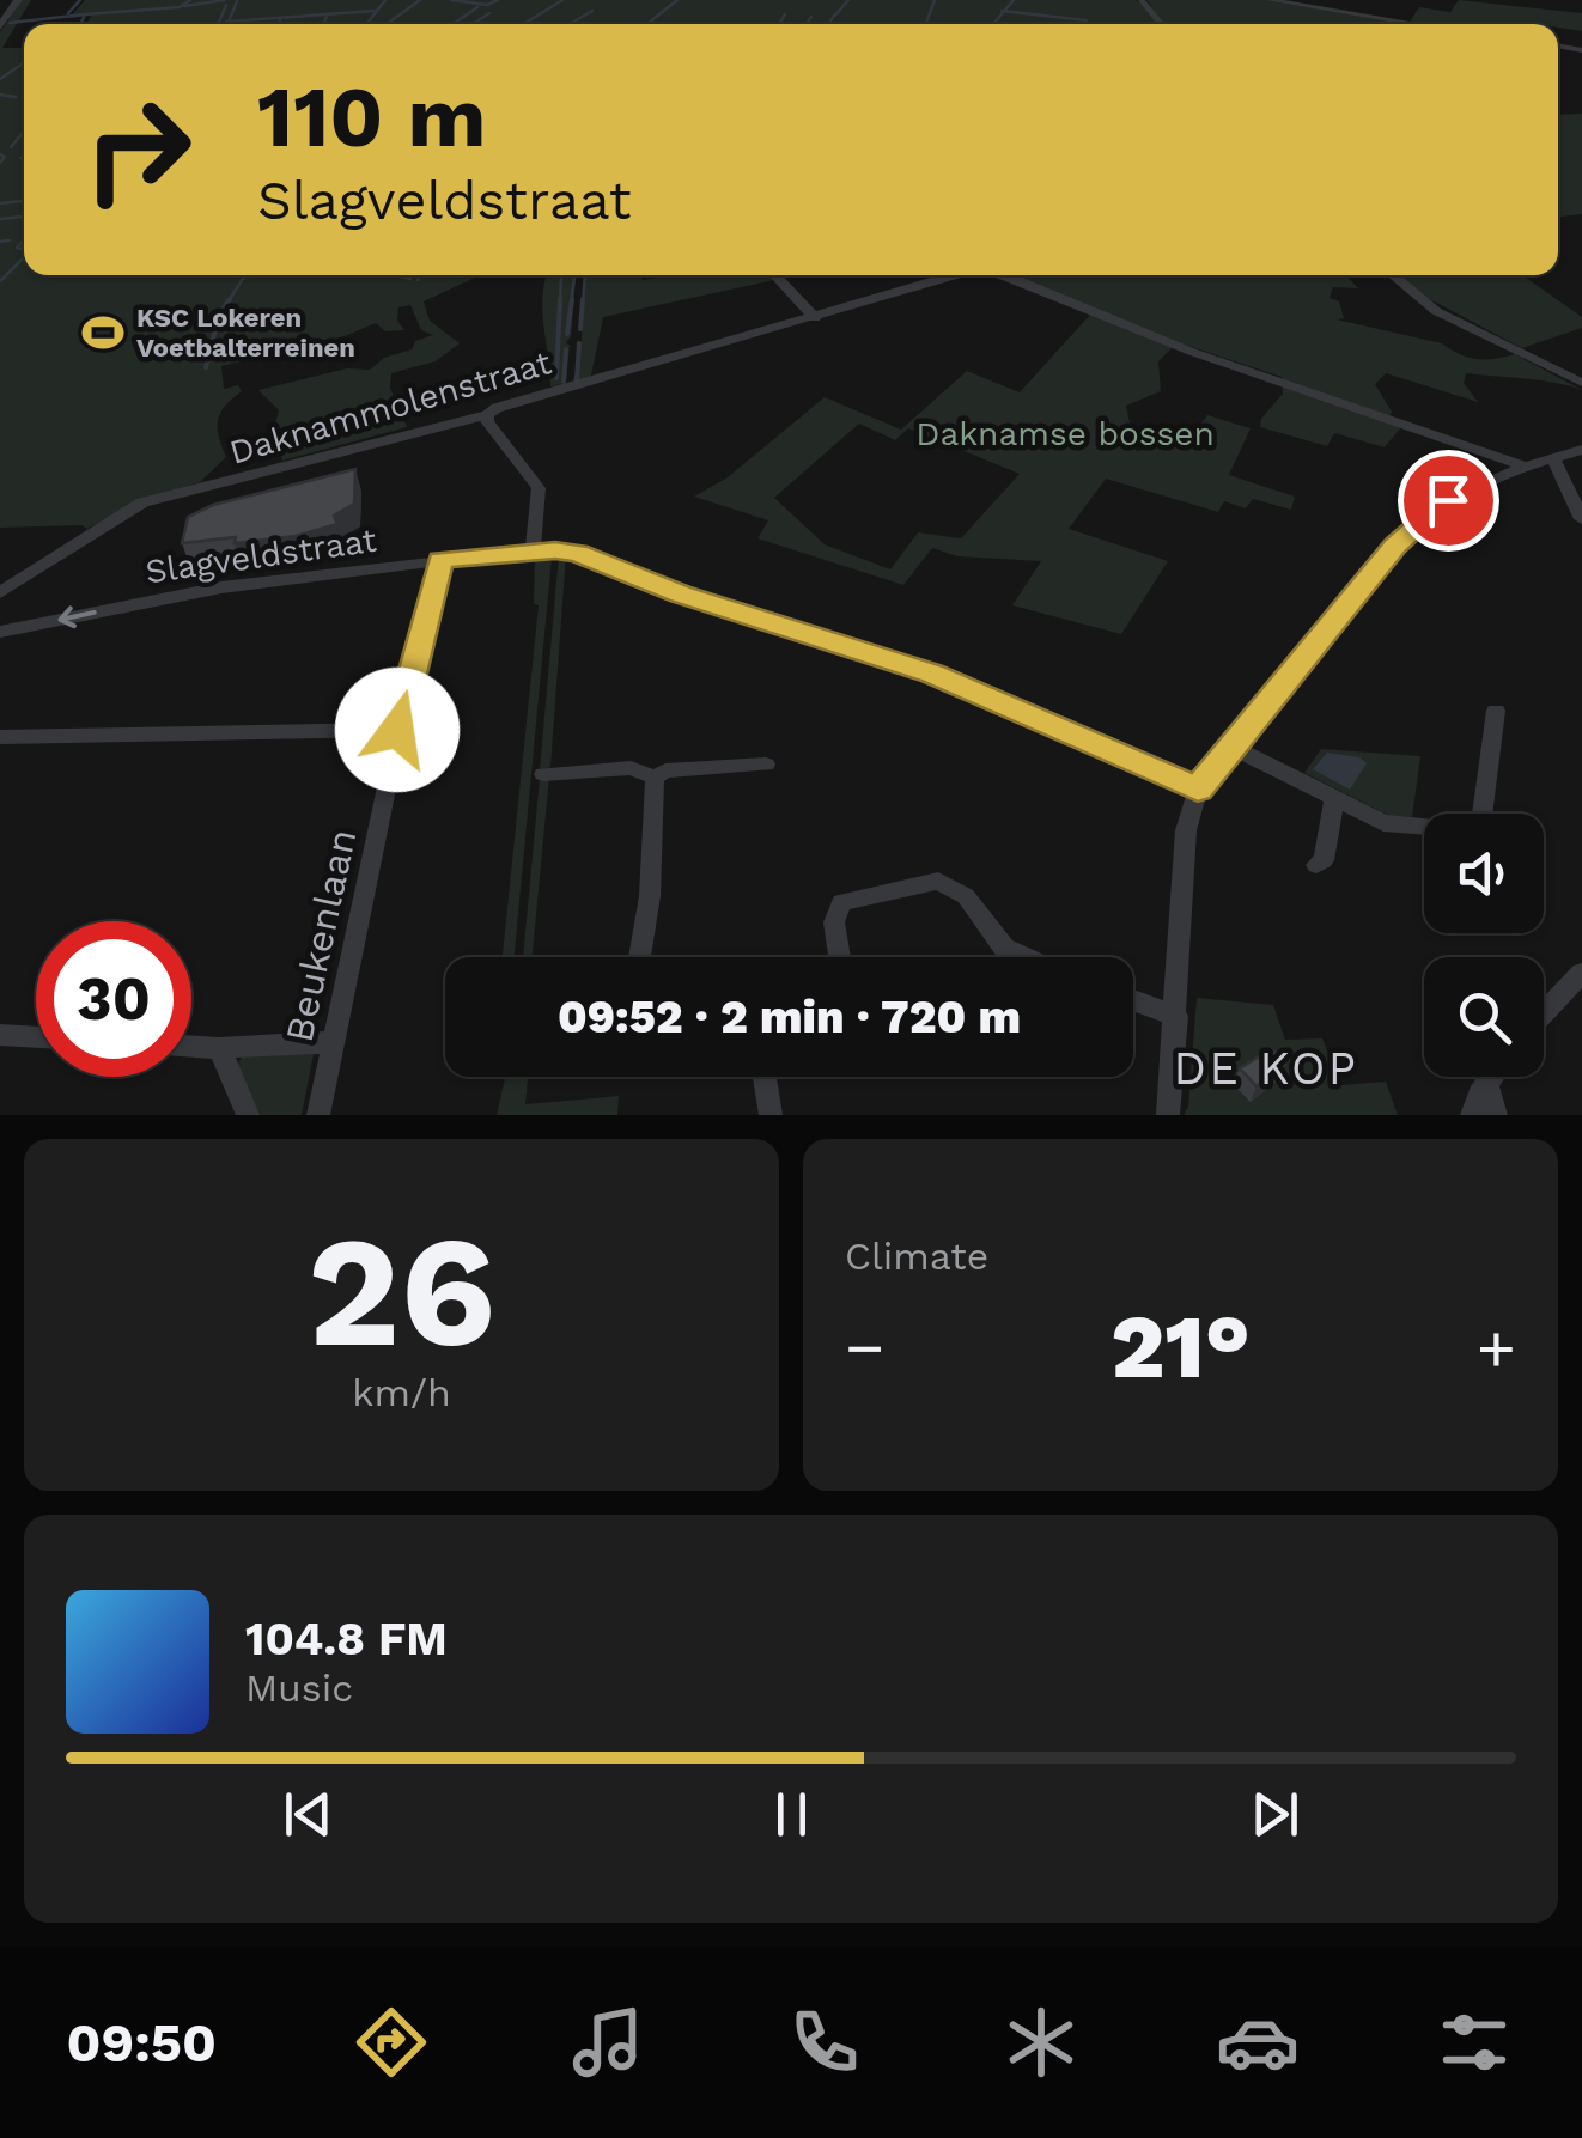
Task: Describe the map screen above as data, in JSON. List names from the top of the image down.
{
  "streets": {
    "street": ["Daknammolenstraat", "Slagveldstraat", "Beukenlaan"]
  },
  "crossings": [
    ["Slagveldstraat", "Beukenlaan"]
  ],
  "districts": ["DE KOP"],
  "parks": ["Daknamse bossen"],
  "places": {
    "sports": ["KSC Lokeren Voetbalterreinen"]
  },
  "page": {
    "turn": ["110 m", "Slagveldstraat"],
    "limit": "30",
    "trip": "09:52 · 2 min · 720 m",
    "tile": [
      ["26", "km/h"],
      "Climate"
    ],
    "heat": ["−", "21°", "+"],
    "song": ["104.8 FM", "Music"],
    "tabs": "09:50"
  }
}
